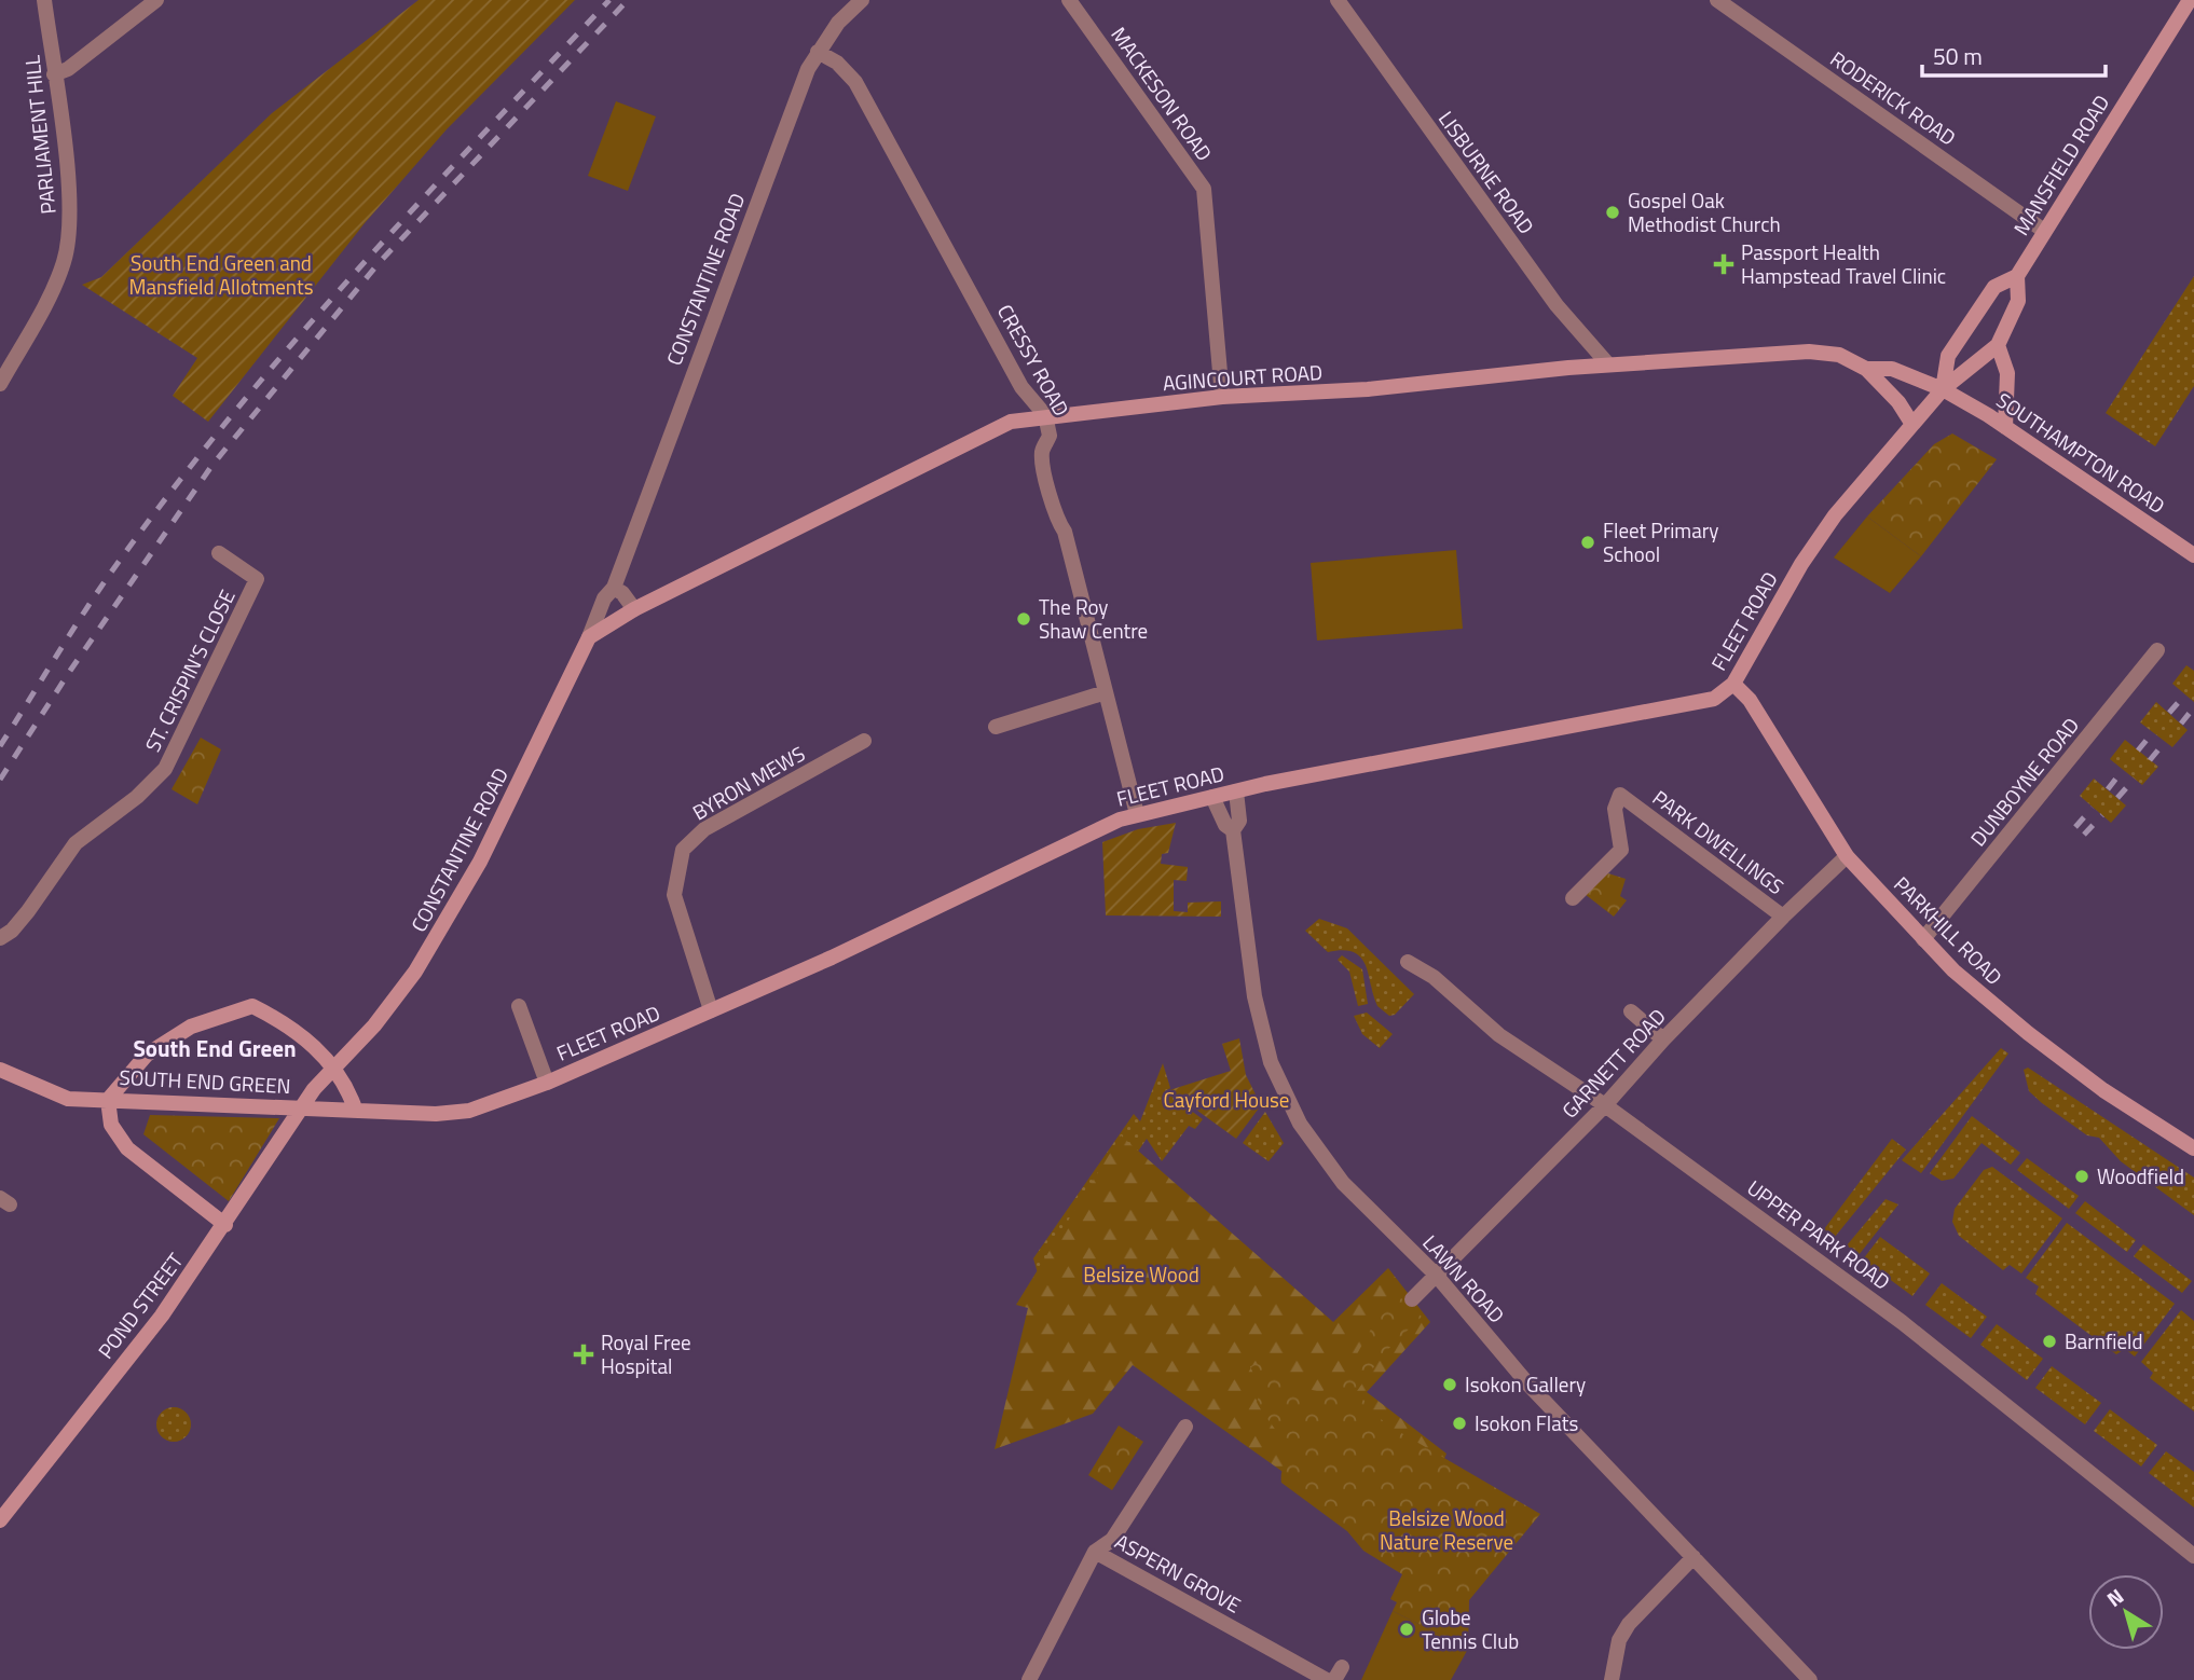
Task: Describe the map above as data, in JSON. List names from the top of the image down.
{
  "streets": {
    "main road": [
      "MANSFIELD ROAD",
      "CONSTANTINE ROAD",
      "AGINCOURT ROAD",
      "SOUTHAMPTON ROAD",
      "FLEET ROAD",
      "PARKHILL ROAD",
      "SOUTH END GREEN",
      "POND STREET"
    ],
    "street": [
      "MACKESON ROAD",
      "RODERICK ROAD",
      "PARLIAMENT HILL",
      "LISBURNE ROAD",
      "CRESSY ROAD",
      "ST. CRISPIN'S CLOSE",
      "DUNBOYNE ROAD",
      "BYRON MEWS",
      "PARK DWELLINGS",
      "GARNETT ROAD",
      "UPPER PARK ROAD",
      "LAWN ROAD",
      "ASPERN GROVE"
    ]
  },
  "crossings": [
    ["MACKESON ROAD", "AGINCOURT ROAD"],
    ["RODERICK ROAD", "MANSFIELD ROAD"],
    ["MANSFIELD ROAD", "AGINCOURT ROAD"],
    ["MANSFIELD ROAD", "SOUTHAMPTON ROAD"],
    ["MANSFIELD ROAD", "FLEET ROAD"],
    ["LISBURNE ROAD", "AGINCOURT ROAD"],
    ["CONSTANTINE ROAD", "CRESSY ROAD"],
    ["CONSTANTINE ROAD", "AGINCOURT ROAD"],
    ["CONSTANTINE ROAD", "FLEET ROAD"],
    ["CONSTANTINE ROAD", "SOUTH END GREEN"],
    ["CONSTANTINE ROAD", "POND STREET"],
    ["CRESSY ROAD", "AGINCOURT ROAD"],
    ["CRESSY ROAD", "FLEET ROAD"],
    ["AGINCOURT ROAD", "SOUTHAMPTON ROAD"],
    ["AGINCOURT ROAD", "FLEET ROAD"],
    ["SOUTHAMPTON ROAD", "FLEET ROAD"],
    ["FLEET ROAD", "BYRON MEWS"],
    ["FLEET ROAD", "PARKHILL ROAD"],
    ["FLEET ROAD", "SOUTH END GREEN"],
    ["FLEET ROAD", "LAWN ROAD"],
    ["FLEET ROAD", "POND STREET"],
    ["DUNBOYNE ROAD", "PARKHILL ROAD"],
    ["PARK DWELLINGS", "GARNETT ROAD"],
    ["PARKHILL ROAD", "GARNETT ROAD"],
    ["GARNETT ROAD", "UPPER PARK ROAD"],
    ["GARNETT ROAD", "LAWN ROAD"],
    ["SOUTH END GREEN", "POND STREET"]
  ],
  "districts": ["South End Green"],
  "parks": [
    "South End Green and Mansfield Allotments",
    "Cayford House",
    "Belsize Wood",
    "Belsize Wood Nature Reserve"
  ],
  "places": {
    "other": [
      "Gospel Oak Methodist Church",
      "Fleet Primary School",
      "The Roy Shaw Centre",
      "Woodfield",
      "Barnfield",
      "Isokon Gallery",
      "Isokon Flats",
      "Globe Tennis Club"
    ],
    "health": ["Passport Health Hampstead Travel Clinic", "Royal Free Hospital"]
  },
  "scale_bar": "50 m",
  "north": "top left"
}
